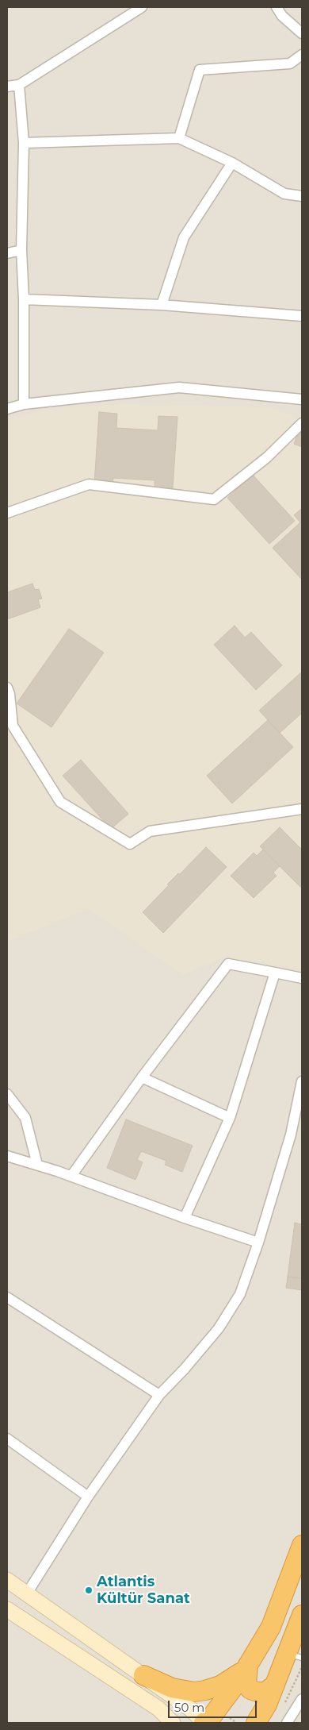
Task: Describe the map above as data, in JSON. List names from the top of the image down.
{
  "places": ["Atlantis Kültür Sanat"],
  "scale_bar": "50 m"
}
